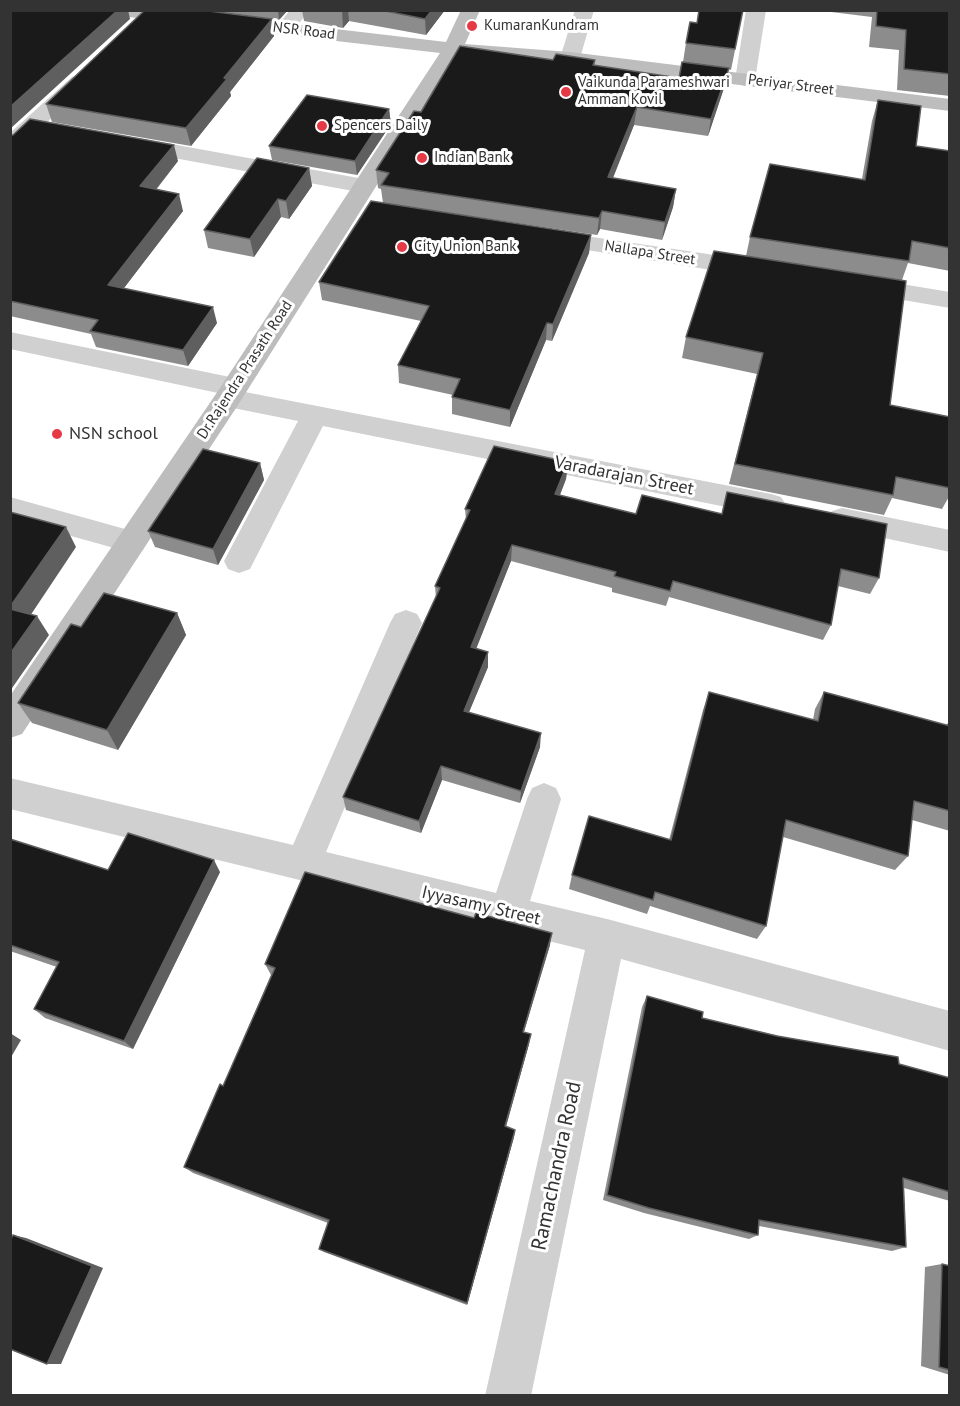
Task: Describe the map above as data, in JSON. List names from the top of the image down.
{
  "streets": {
    "street": [
      "NSR Road",
      "Periyar Street",
      "Nallapa Street",
      "Dr.Rajendra Prasath Road",
      "Varadarajan Street",
      "Iyyasamy Street",
      "Ramachandra Road"
    ]
  },
  "crossings": [
    ["NSR Road", "Periyar Street"],
    ["NSR Road", "Dr.Rajendra Prasath Road"],
    ["Periyar Street", "Dr.Rajendra Prasath Road"],
    ["Dr.Rajendra Prasath Road", "Varadarajan Street"],
    ["Iyyasamy Street", "Ramachandra Road"]
  ],
  "places": [
    "KumaranKundram",
    "Vaikunda Parameshwari Amman Kovil",
    "Spencers Daily",
    "Indian Bank",
    "City Union Bank",
    "NSN school"
  ]
}
